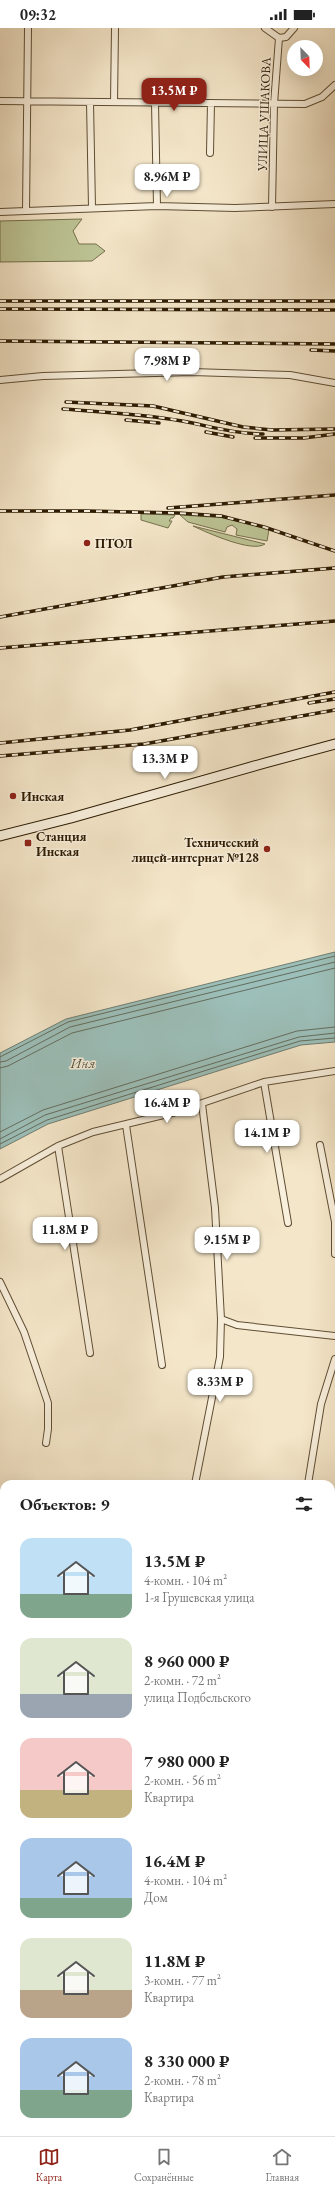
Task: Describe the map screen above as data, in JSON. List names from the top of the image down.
{
  "streets": {
    "street": ["УЛИЦА УШАКОВА"]
  },
  "water": ["Иня"],
  "places": {
    "other": ["ПТОЛ", "Инская", "Технический лицей-интернат №128"],
    "transit": ["Станция Инская"]
  },
  "north": "bottom right",
  "page": {
    "status": "09:32",
    "price": [
      "13.5M ₽",
      "8.96M ₽",
      "7.98M ₽",
      "13.3M ₽",
      "16.4M ₽",
      "14.1M ₽",
      "11.8M ₽",
      "9.15M ₽",
      "8.33M ₽"
    ],
    "heading": "Объектов: 9",
    "list": [
      {
        "name": "13.5M ₽",
        "note": "4-комн. · 104 m² · 1-я Грушевская улица"
      },
      {
        "name": "8 960 000 ₽",
        "note": "2-комн. · 72 m² · улица Подбельского"
      },
      {
        "name": "7 980 000 ₽",
        "note": "2-комн. · 56 m² · Квартира"
      },
      {
        "name": "16.4M ₽",
        "note": "4-комн. · 104 m² · Дом"
      },
      {
        "name": "11.8M ₽",
        "note": "3-комн. · 77 m² · Квартира"
      },
      {
        "name": "8 330 000 ₽",
        "note": "2-комн. · 78 m² · Квартира"
      }
    ],
    "tabs": ["Карта", "Сохранённые", "Главная"]
  }
}
